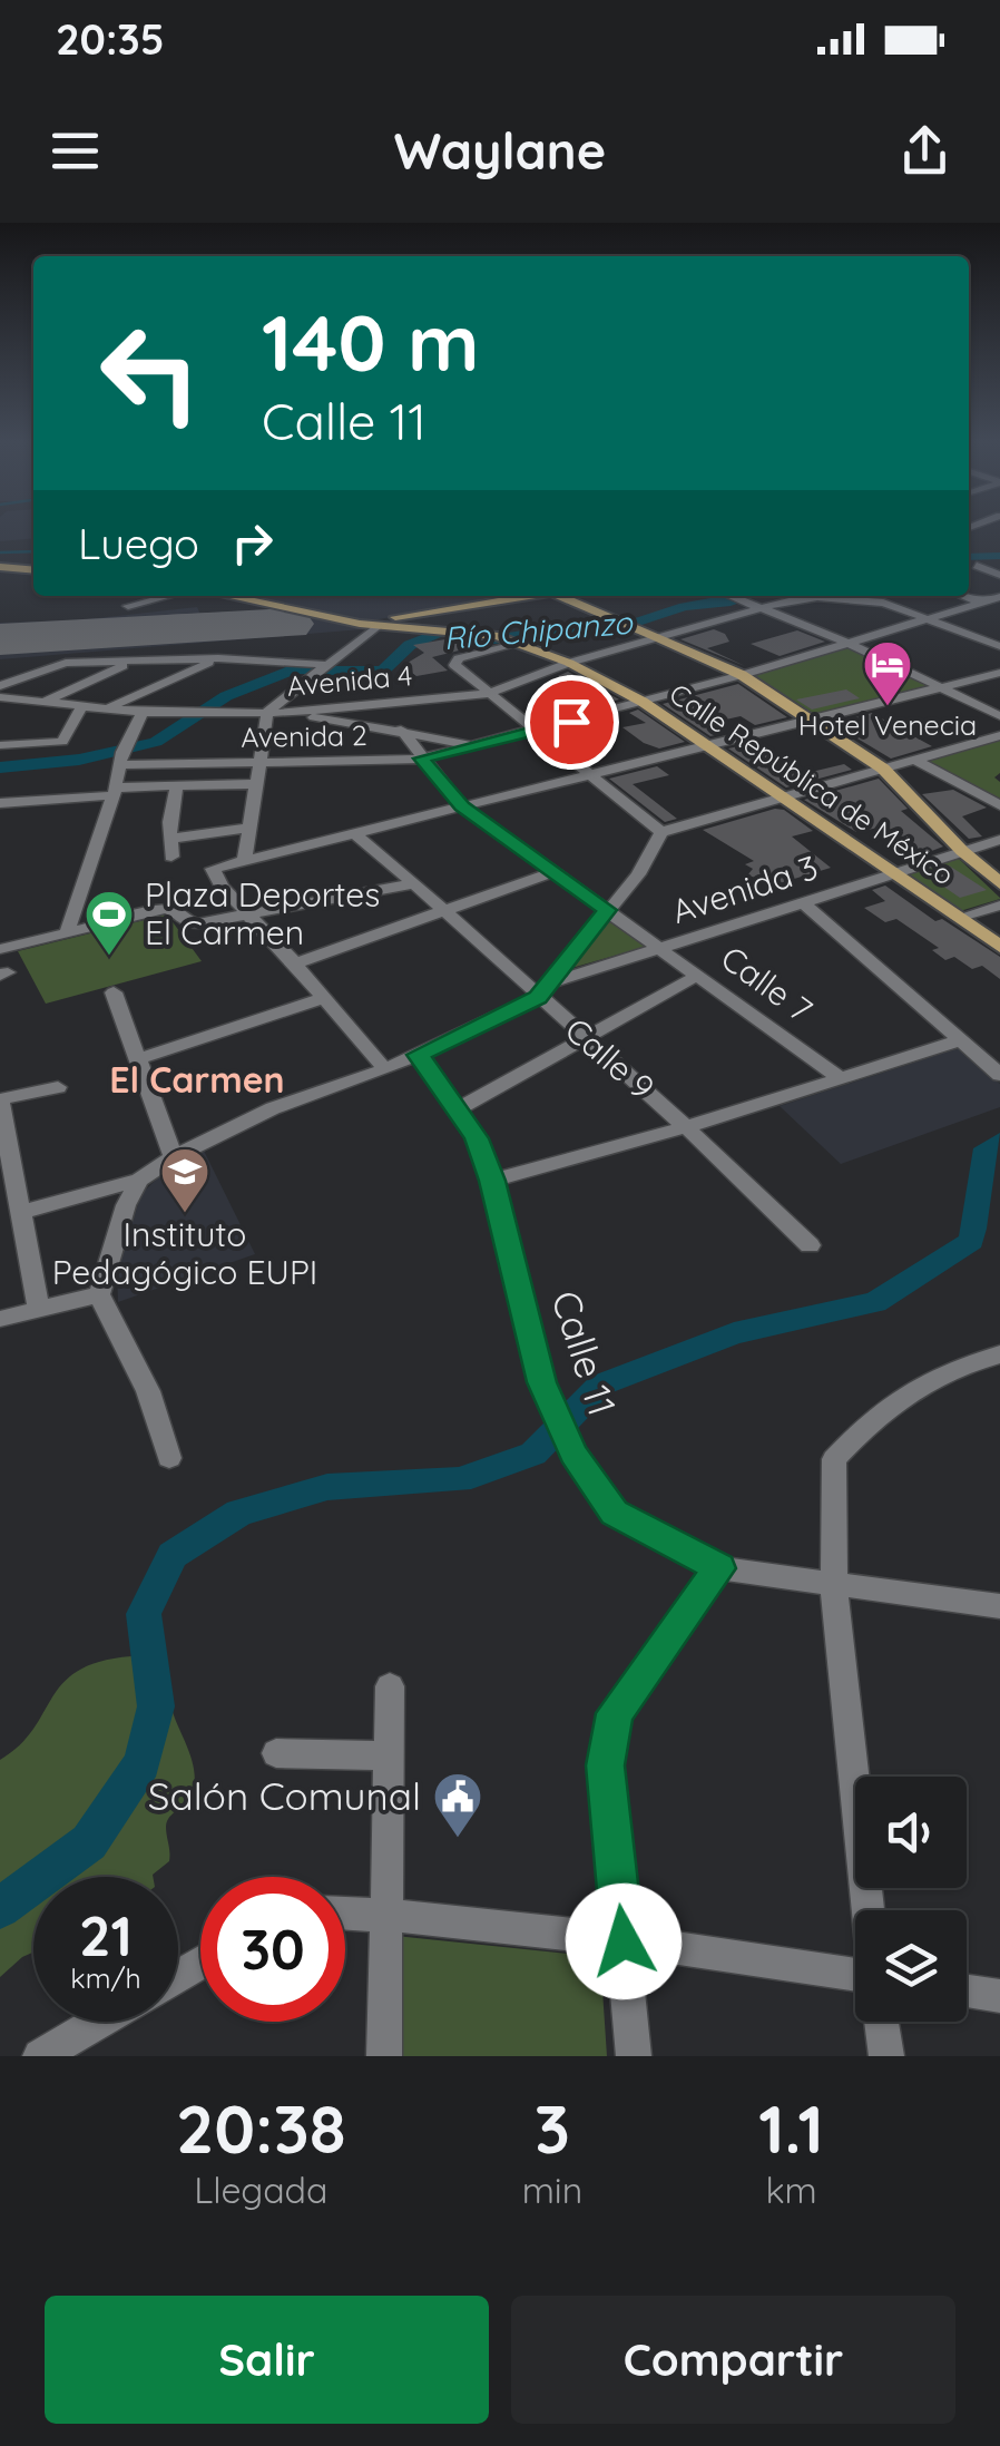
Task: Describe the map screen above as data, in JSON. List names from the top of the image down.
{
  "streets": {
    "main road": ["Calle República de México"],
    "street": [
      "Avenida 4",
      "Avenida 2",
      "Avenida 3",
      "Calle 7",
      "Calle 9",
      "Calle 11"
    ]
  },
  "crossings": [
    ["Avenida 4", "Avenida 2"],
    ["Avenida 4", "Calle República de México"],
    ["Avenida 2", "Calle República de México"],
    ["Avenida 2", "Calle 7"],
    ["Calle República de México", "Avenida 3"],
    ["Avenida 3", "Calle 7"],
    ["Avenida 3", "Calle 9"],
    ["Avenida 3", "Calle 11"]
  ],
  "districts": ["El Carmen"],
  "water": ["Río Chipanzo"],
  "places": {
    "hotel": ["Hotel Venecia"],
    "sports": ["Plaza Deportes El Carmen"],
    "school or university": ["Instituto Pedagógico EUPI"],
    "public building": ["Salón Comunal"]
  },
  "page": {
    "status": "20:35",
    "header": "Waylane",
    "turn": ["140 m", "Calle 11"],
    "then": "Luego",
    "speed": "21 km/h",
    "limit": "30",
    "eta": [
      "20:38",
      "Llegada",
      "3",
      "min",
      "1.1",
      "km"
    ],
    "buttons": ["Salir", "Compartir"]
  }
}
